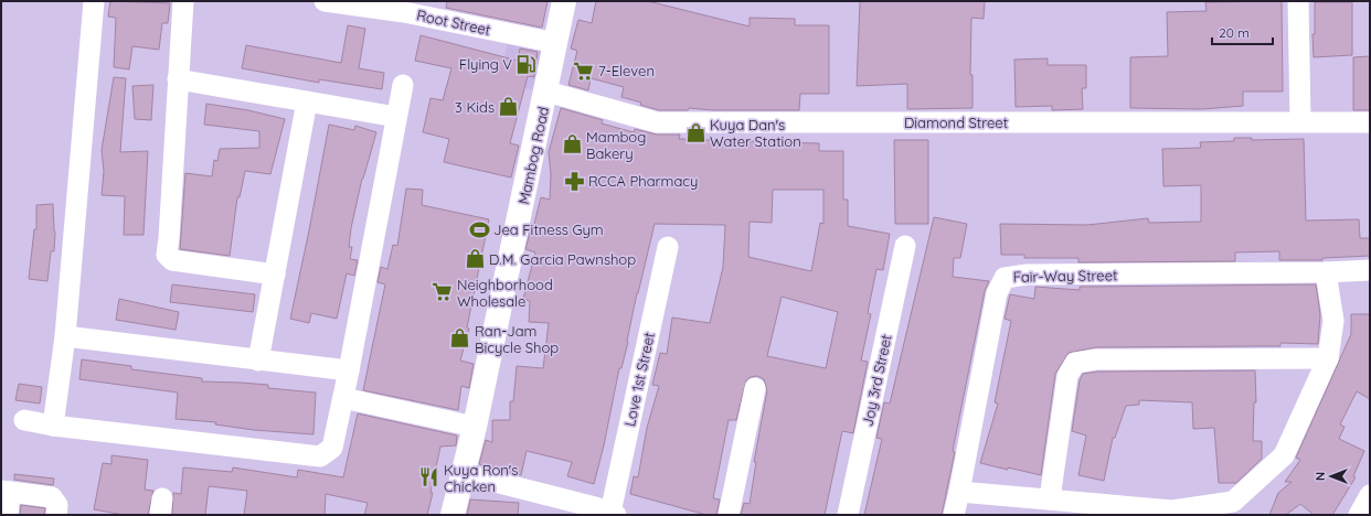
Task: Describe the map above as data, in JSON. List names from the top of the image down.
{
  "streets": {
    "main road": ["Mambog Road"],
    "street": [
      "Root Street",
      "Diamond Street",
      "Fair-Way Street",
      "Love 1st Street",
      "Joy 3rd Street"
    ]
  },
  "crossings": [
    ["Root Street", "Mambog Road"],
    ["Diamond Street", "Mambog Road"]
  ],
  "places": {
    "fuel station": ["Flying V"],
    "supermarket": ["7-Eleven", "Neighborhood Wholesale"],
    "shop": [
      "3 Kids",
      "Kuya Dan's Water Station",
      "Mambog Bakery",
      "D.M. Garcia Pawnshop",
      "Ran-Jam Bicycle Shop"
    ],
    "pharmacy": ["RCCA Pharmacy"],
    "sports": ["Jea Fitness Gym"],
    "restaurant": ["Kuya Ron's Chicken"]
  },
  "scale_bar": "20 m",
  "north": "left"
}
